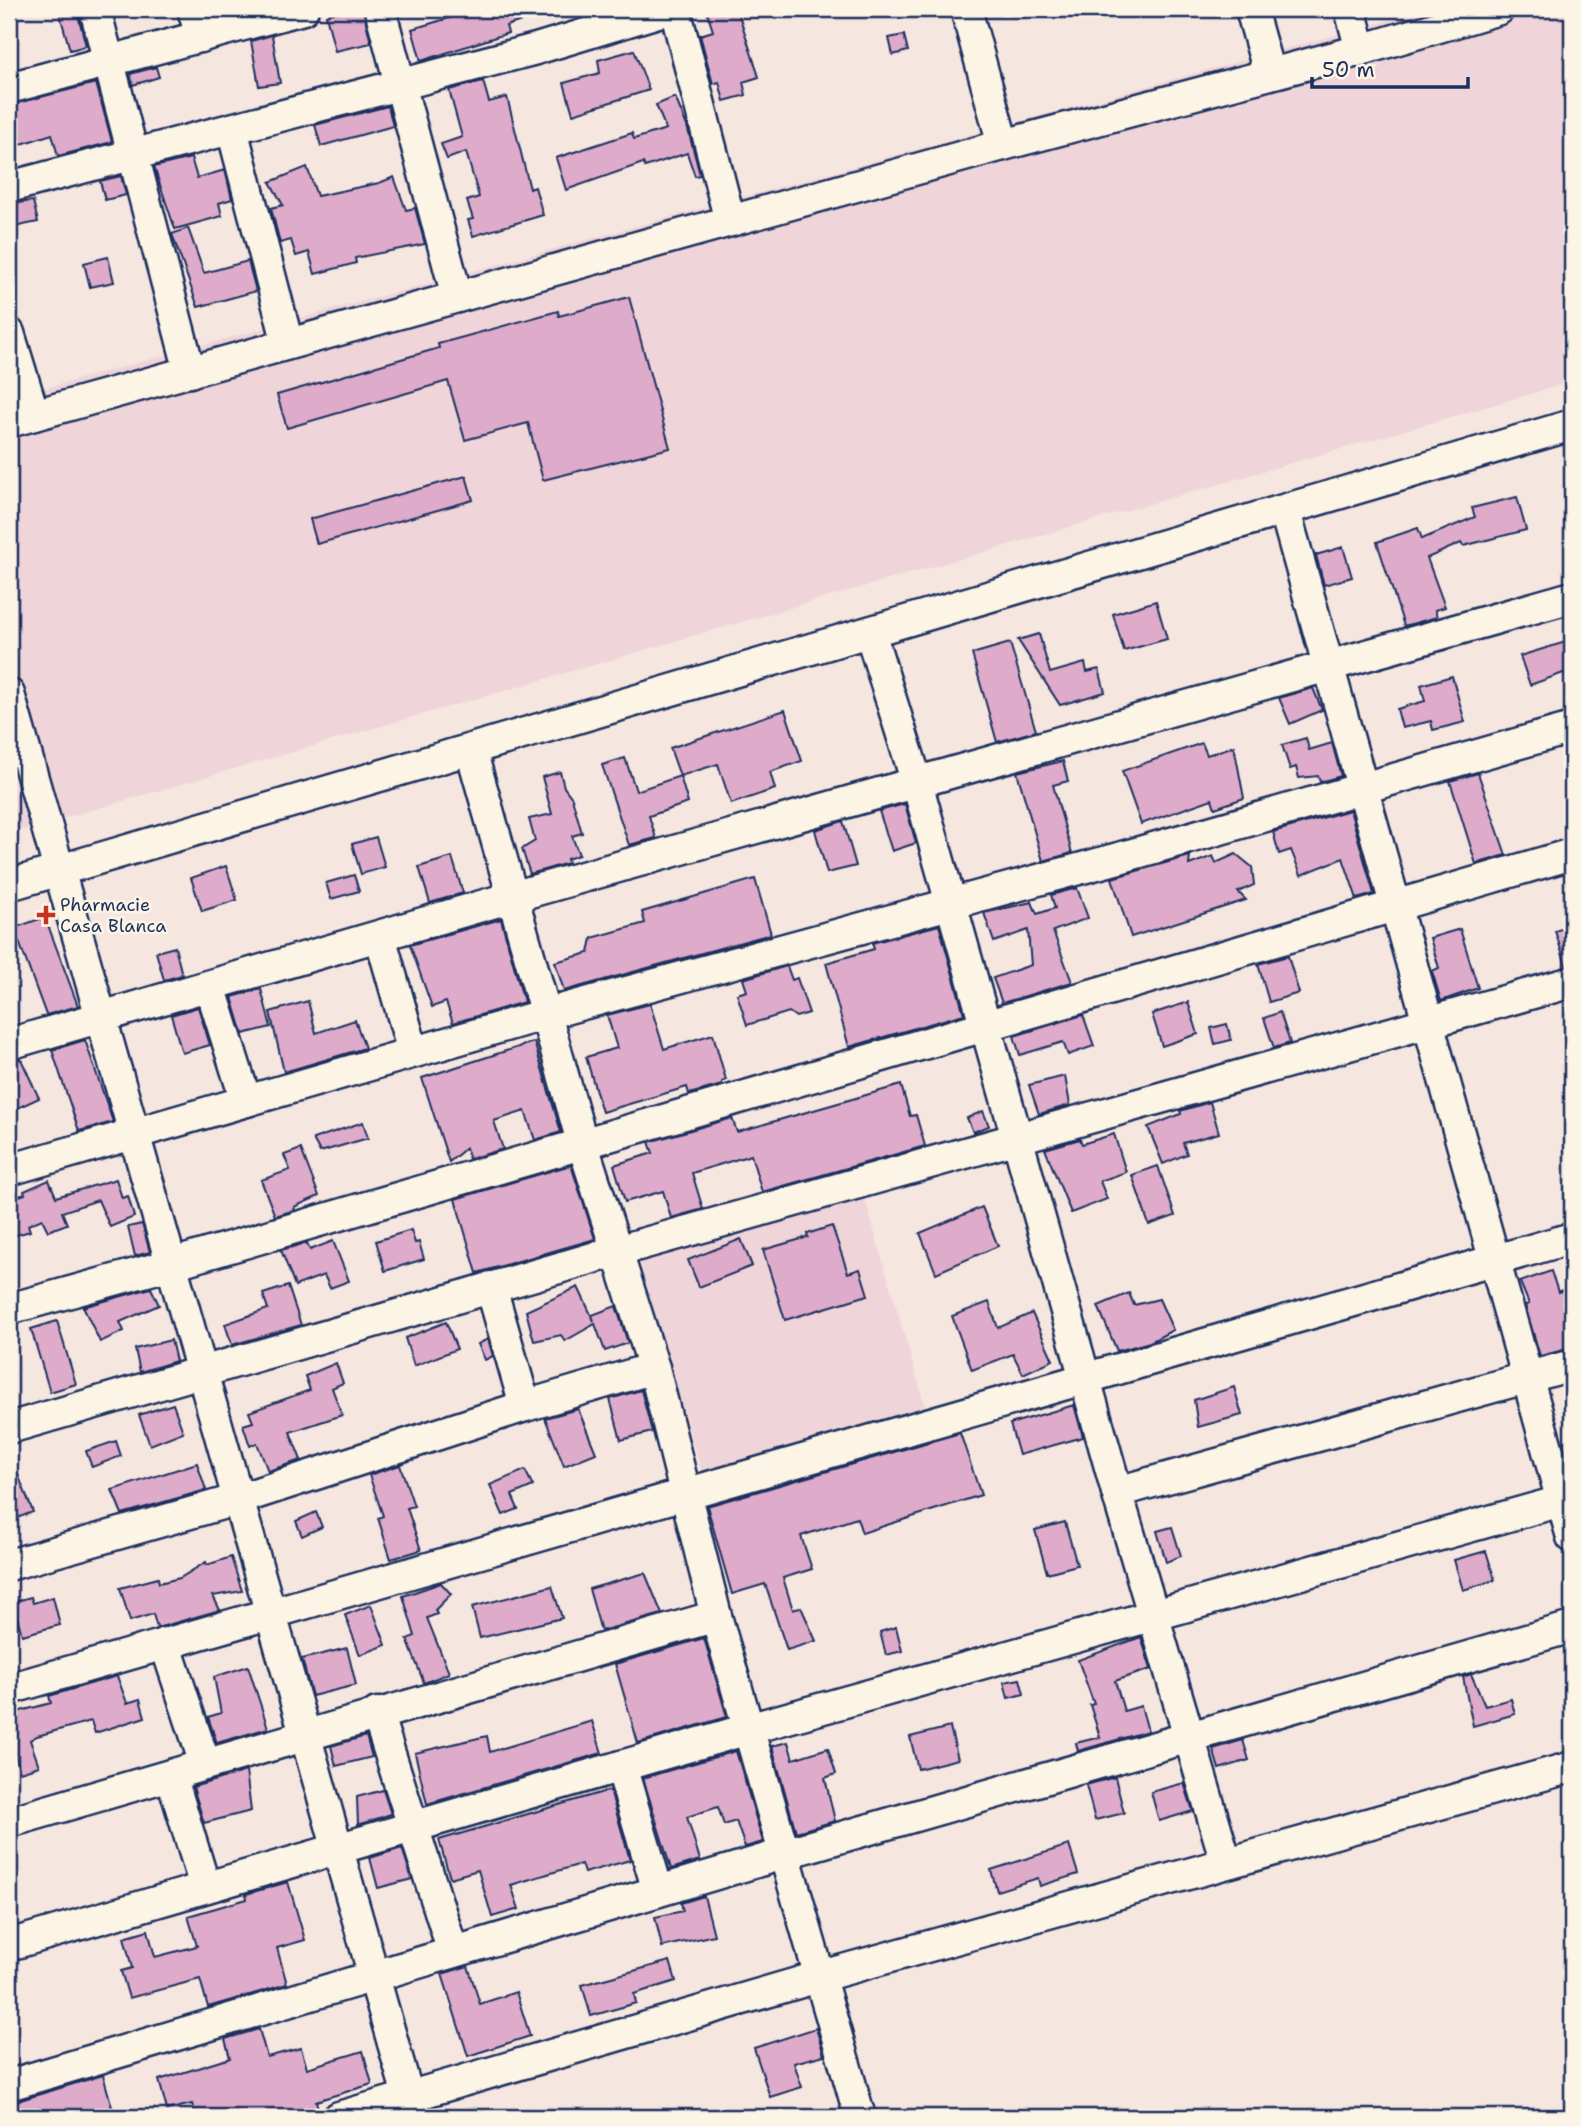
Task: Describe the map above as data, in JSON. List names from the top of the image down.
{
  "places": {
    "health": ["Pharmacie Casa Blanca"]
  },
  "scale_bar": "50 m"
}
